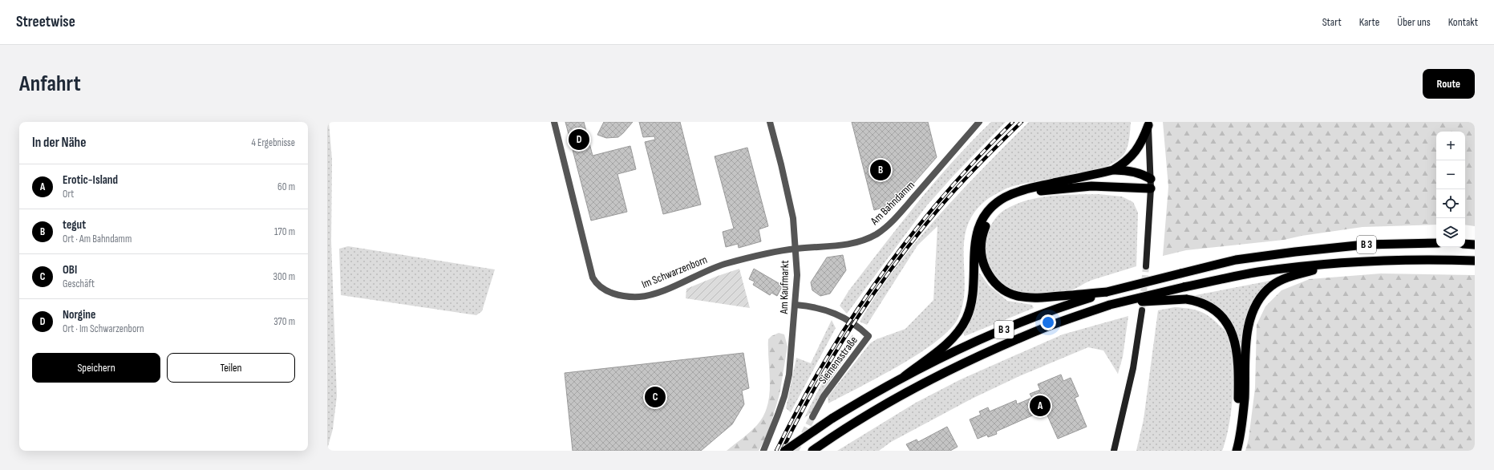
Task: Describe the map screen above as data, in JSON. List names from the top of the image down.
{
  "streets": {
    "highway": ["B 3"],
    "street": [
      "Am Bahndamm",
      "Im Schwarzenborn",
      "Am Kaufmarkt",
      "Siemensstraße"
    ]
  },
  "crossings": [
    ["Am Bahndamm", "Im Schwarzenborn"],
    ["Am Bahndamm", "Am Kaufmarkt"],
    ["Im Schwarzenborn", "Am Kaufmarkt"],
    ["Am Kaufmarkt", "Siemensstraße"]
  ],
  "page": {
    "header": "Streetwise",
    "nav": [
      "Start",
      "Karte",
      "Über uns",
      "Kontakt"
    ],
    "buttons": [
      "Route",
      ["Speichern", "Teilen"]
    ],
    "title": "Anfahrt",
    "heading": ["In der Nähe", "4 Ergebnisse"],
    "pins": [
      "D",
      "B",
      "C",
      "A"
    ],
    "map_buttons": ["+", "−"],
    "list": [
      {
        "mark": "A",
        "name": "Erotic-Island",
        "note": "Ort",
        "value": "60 m"
      },
      {
        "mark": "B",
        "name": "tegut",
        "note": "Ort · Am Bahndamm",
        "value": "170 m"
      },
      {
        "mark": "C",
        "name": "OBI",
        "note": "Geschäft",
        "value": "300 m"
      },
      {
        "mark": "D",
        "name": "Norgine",
        "note": "Ort · Im Schwarzenborn",
        "value": "370 m"
      }
    ]
  }
}
